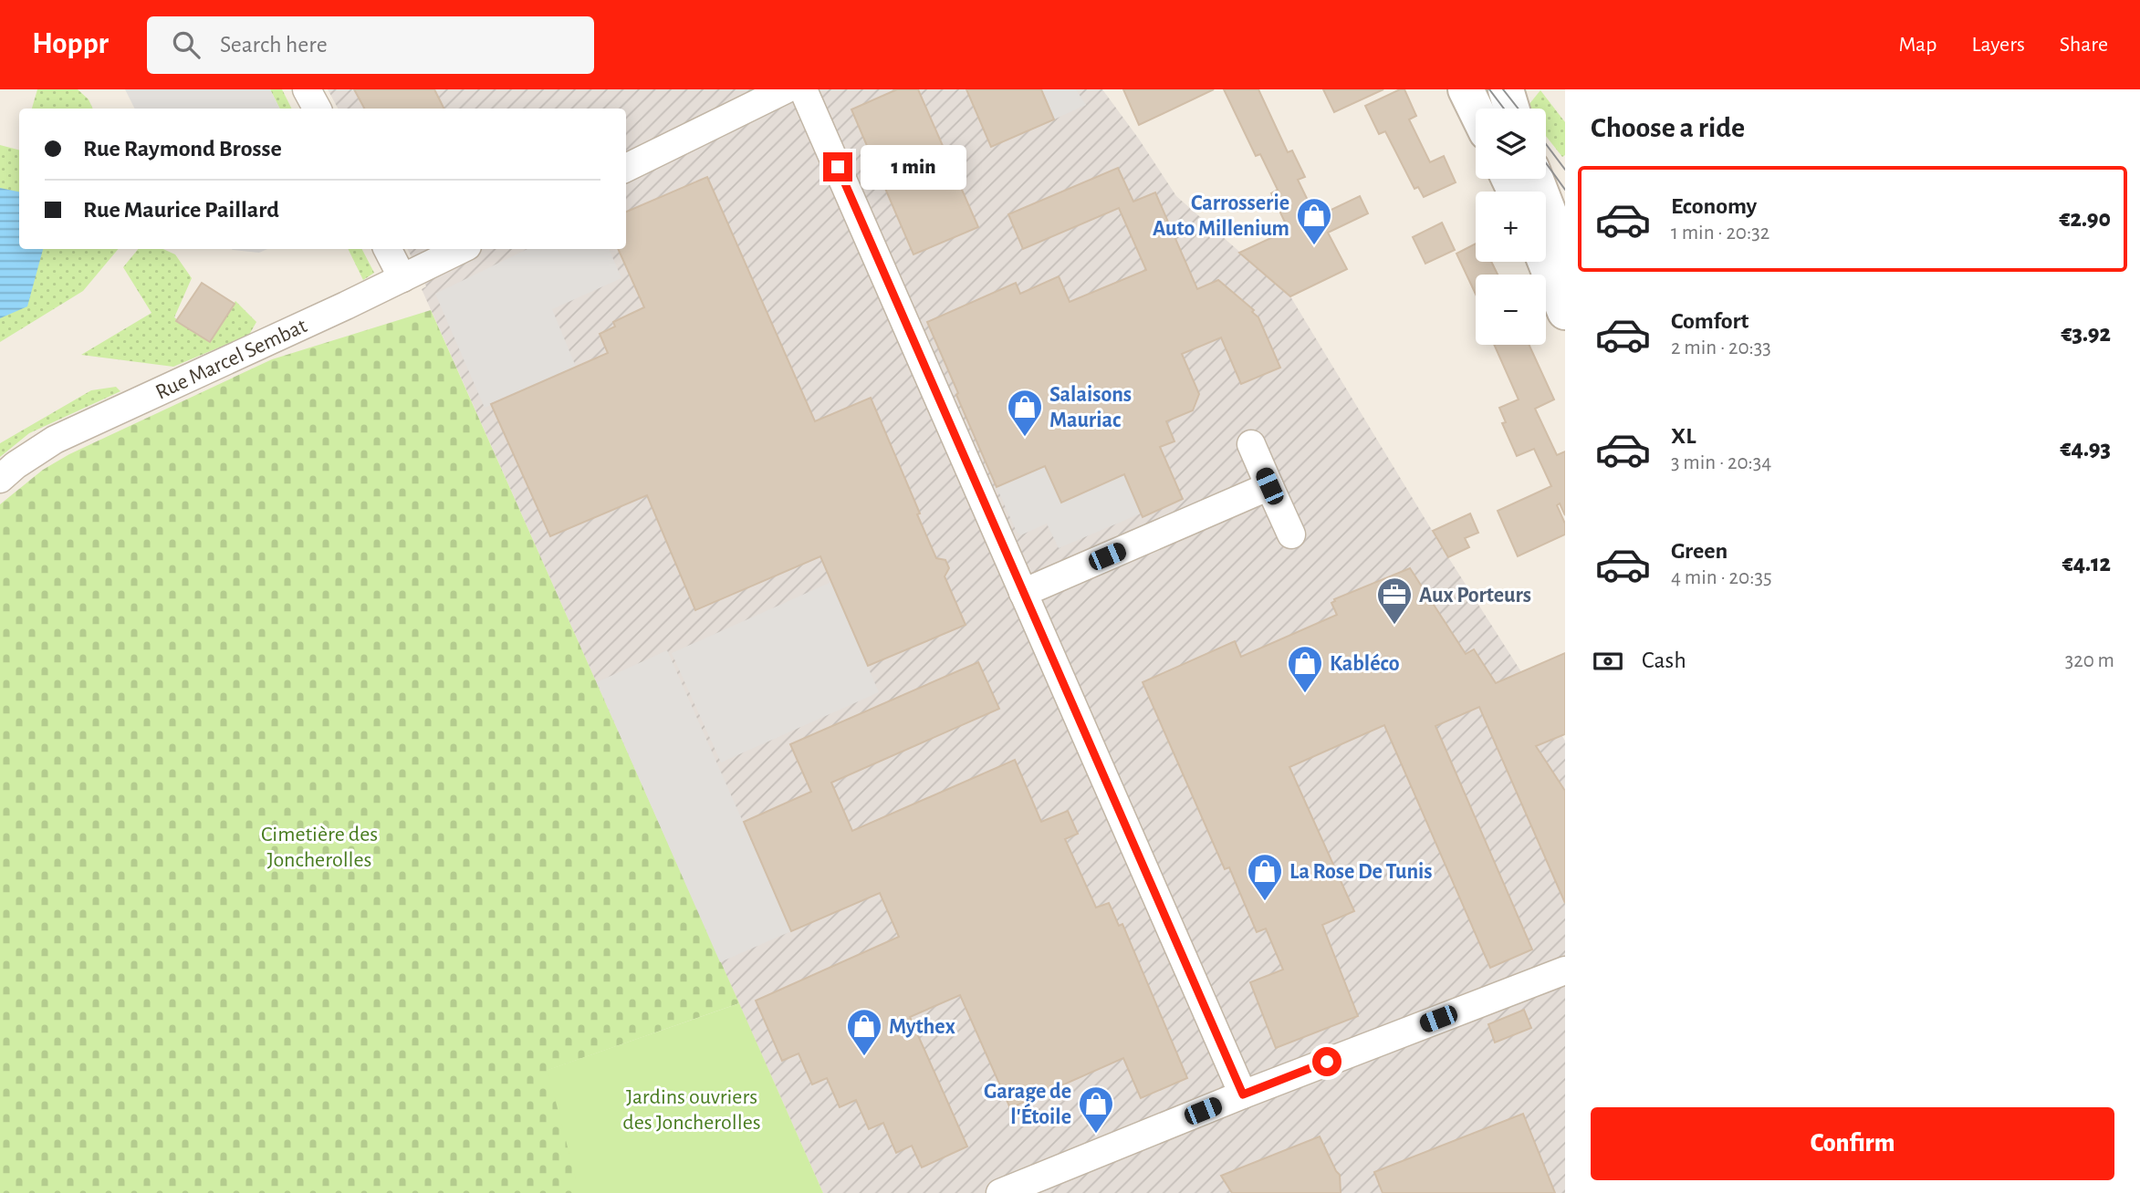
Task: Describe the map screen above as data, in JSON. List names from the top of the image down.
{
  "streets": {
    "street": ["Rue Marcel Sembat"]
  },
  "parks": ["Cimetière des Joncherolles", "Jardins ouvriers des Joncherolles"],
  "places": {
    "shop": [
      "Carrosserie Auto Millenium",
      "Salaisons Mauriac",
      "Kabléco",
      "La Rose De Tunis",
      "Mythex",
      "Garage de l'Étoile"
    ],
    "office": ["Aux Porteurs"]
  },
  "page": {
    "header": "Hoppr",
    "search": "Search here",
    "nav": ["Map", "Layers", "Share"],
    "heading": "Choose a ride",
    "map_buttons": ["+", "−"],
    "banner": ["Rue Raymond Brosse", "Rue Maurice Paillard"],
    "bubble": "1 min",
    "list": [
      {
        "name": "Economy",
        "note": "1 min · 20:32",
        "value": "€2.90"
      },
      {
        "name": "Comfort",
        "note": "2 min · 20:33",
        "value": "€3.92"
      },
      {
        "name": "XL",
        "note": "3 min · 20:34",
        "value": "€4.93"
      },
      {
        "name": "Green",
        "note": "4 min · 20:35",
        "value": "€4.12"
      }
    ],
    "pay": ["Cash", "320 m"],
    "buttons": "Confirm"
  }
}
